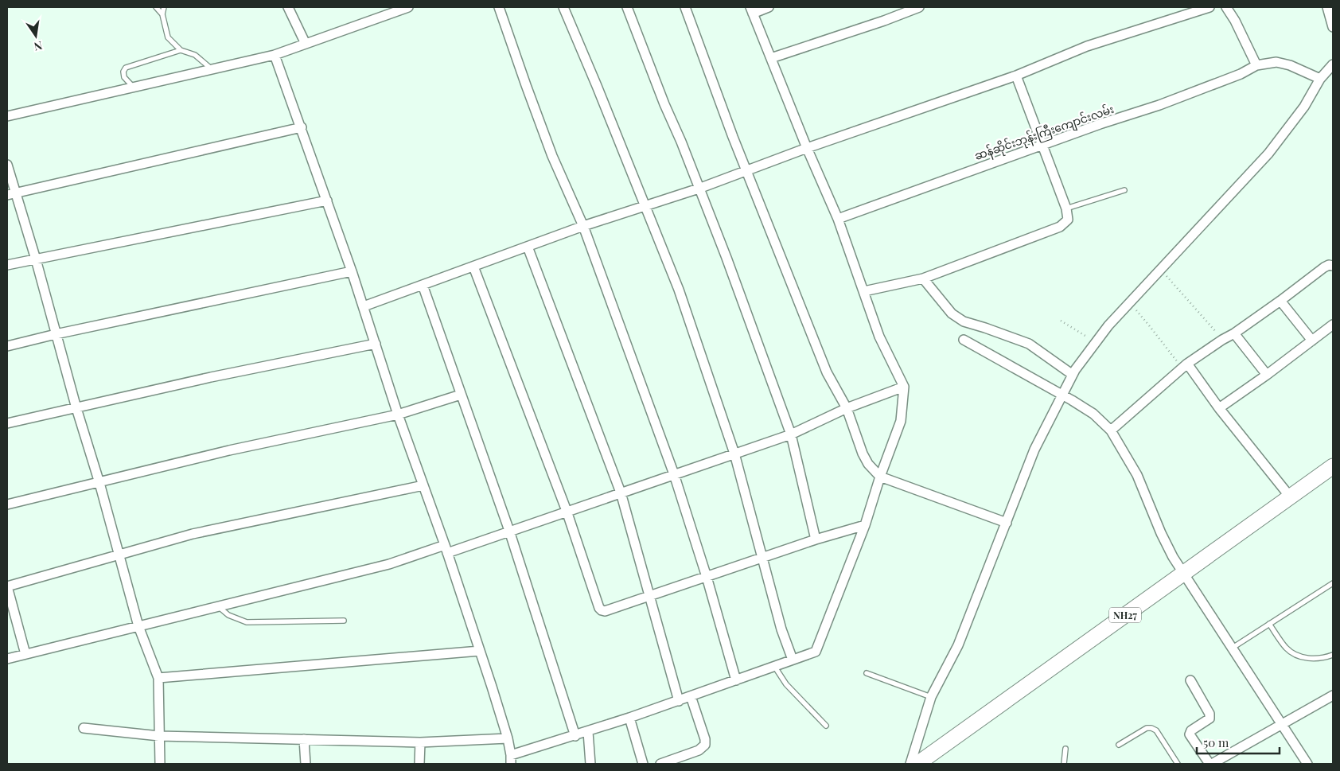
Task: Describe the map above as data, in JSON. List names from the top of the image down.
{
  "streets": {
    "main road": ["NH27"],
    "street": ["ဆန်ဆိုင်းဘုန်းကြီးကျောင်းလမ်း"]
  },
  "scale_bar": "50 m",
  "north": "bottom"
}
